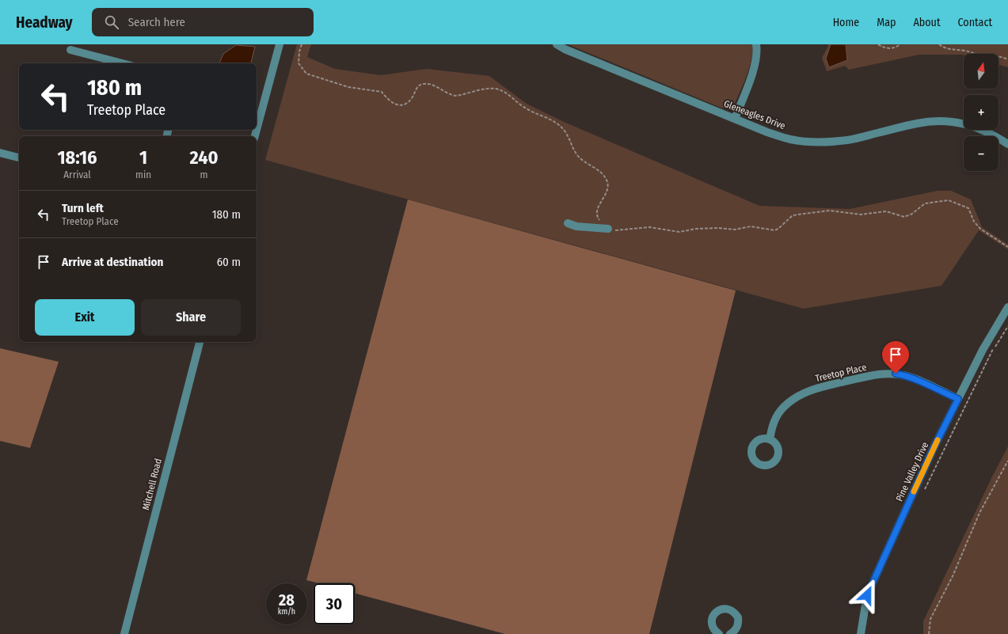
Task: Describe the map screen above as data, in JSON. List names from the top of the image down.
{
  "streets": {
    "street": [
      "Gleneagles Drive",
      "Treetop Place",
      "Pine Valley Drive",
      "Mitchell Road"
    ]
  },
  "crossings": [
    ["Treetop Place", "Pine Valley Drive"]
  ],
  "north": "top",
  "page": {
    "header": "Headway",
    "search": "Search here",
    "nav": [
      "Home",
      "Map",
      "About",
      "Contact"
    ],
    "map_buttons": ["+", "−"],
    "turn": ["180 m", "Treetop Place"],
    "eta": [
      "18:16",
      "Arrival",
      "1",
      "min",
      "240",
      "m"
    ],
    "list": [
      {
        "name": "Turn left",
        "note": "Treetop Place",
        "value": "180 m"
      },
      {
        "name": "Arrive at destination",
        "value": "60 m"
      }
    ],
    "buttons": ["Exit", "Share"],
    "speed": "28 km/h",
    "limit": "30"
  }
}
